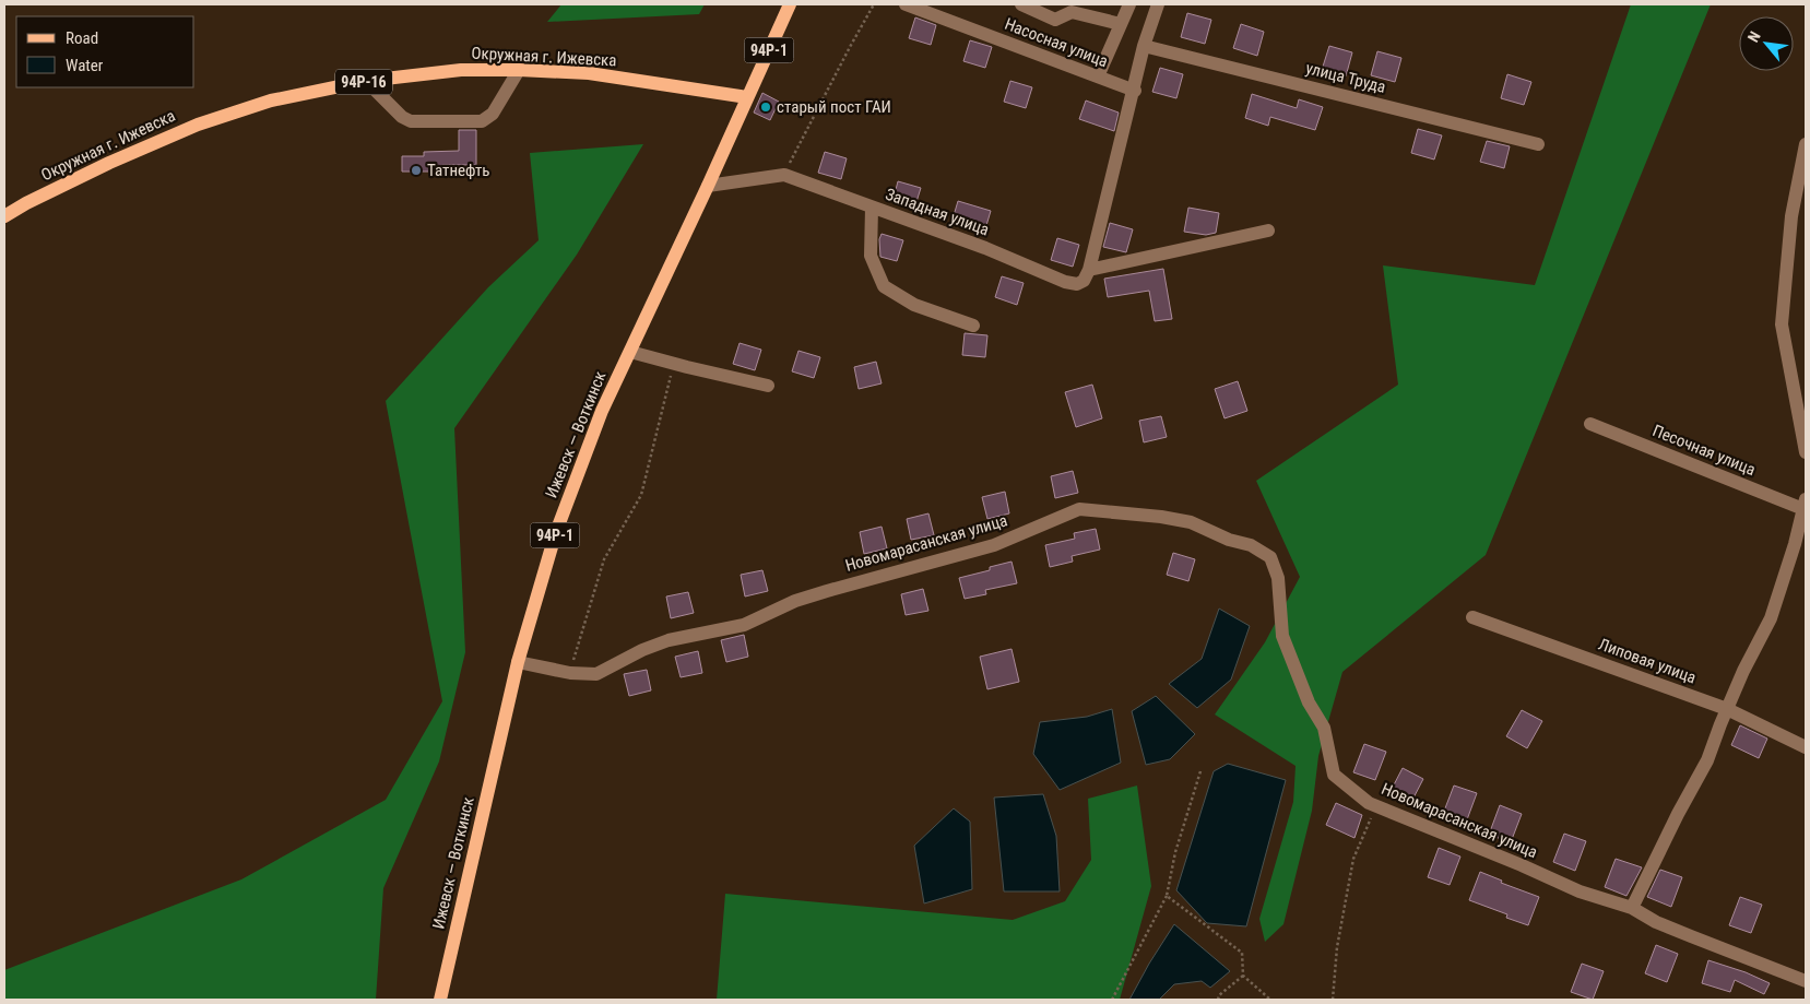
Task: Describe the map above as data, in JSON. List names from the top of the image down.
{
  "streets": {
    "main road": [
      "94Р-1",
      "Окружная г. Ижевска",
      "94Р-16",
      "Ижевск — Воткинск"
    ],
    "street": [
      "Насосная улица",
      "улица Труда",
      "Западная улица",
      "Песочная улица",
      "Новомарасанская улица",
      "Липовая улица"
    ]
  },
  "crossings": [
    ["Окружная г. Ижевска", "Ижевск — Воткинск"],
    ["Ижевск — Воткинск", "Новомарасанская улица"]
  ],
  "places": ["старый пост ГАИ", "Татнефть"],
  "legend": ["Road", "Water"],
  "north": "top left"
}
